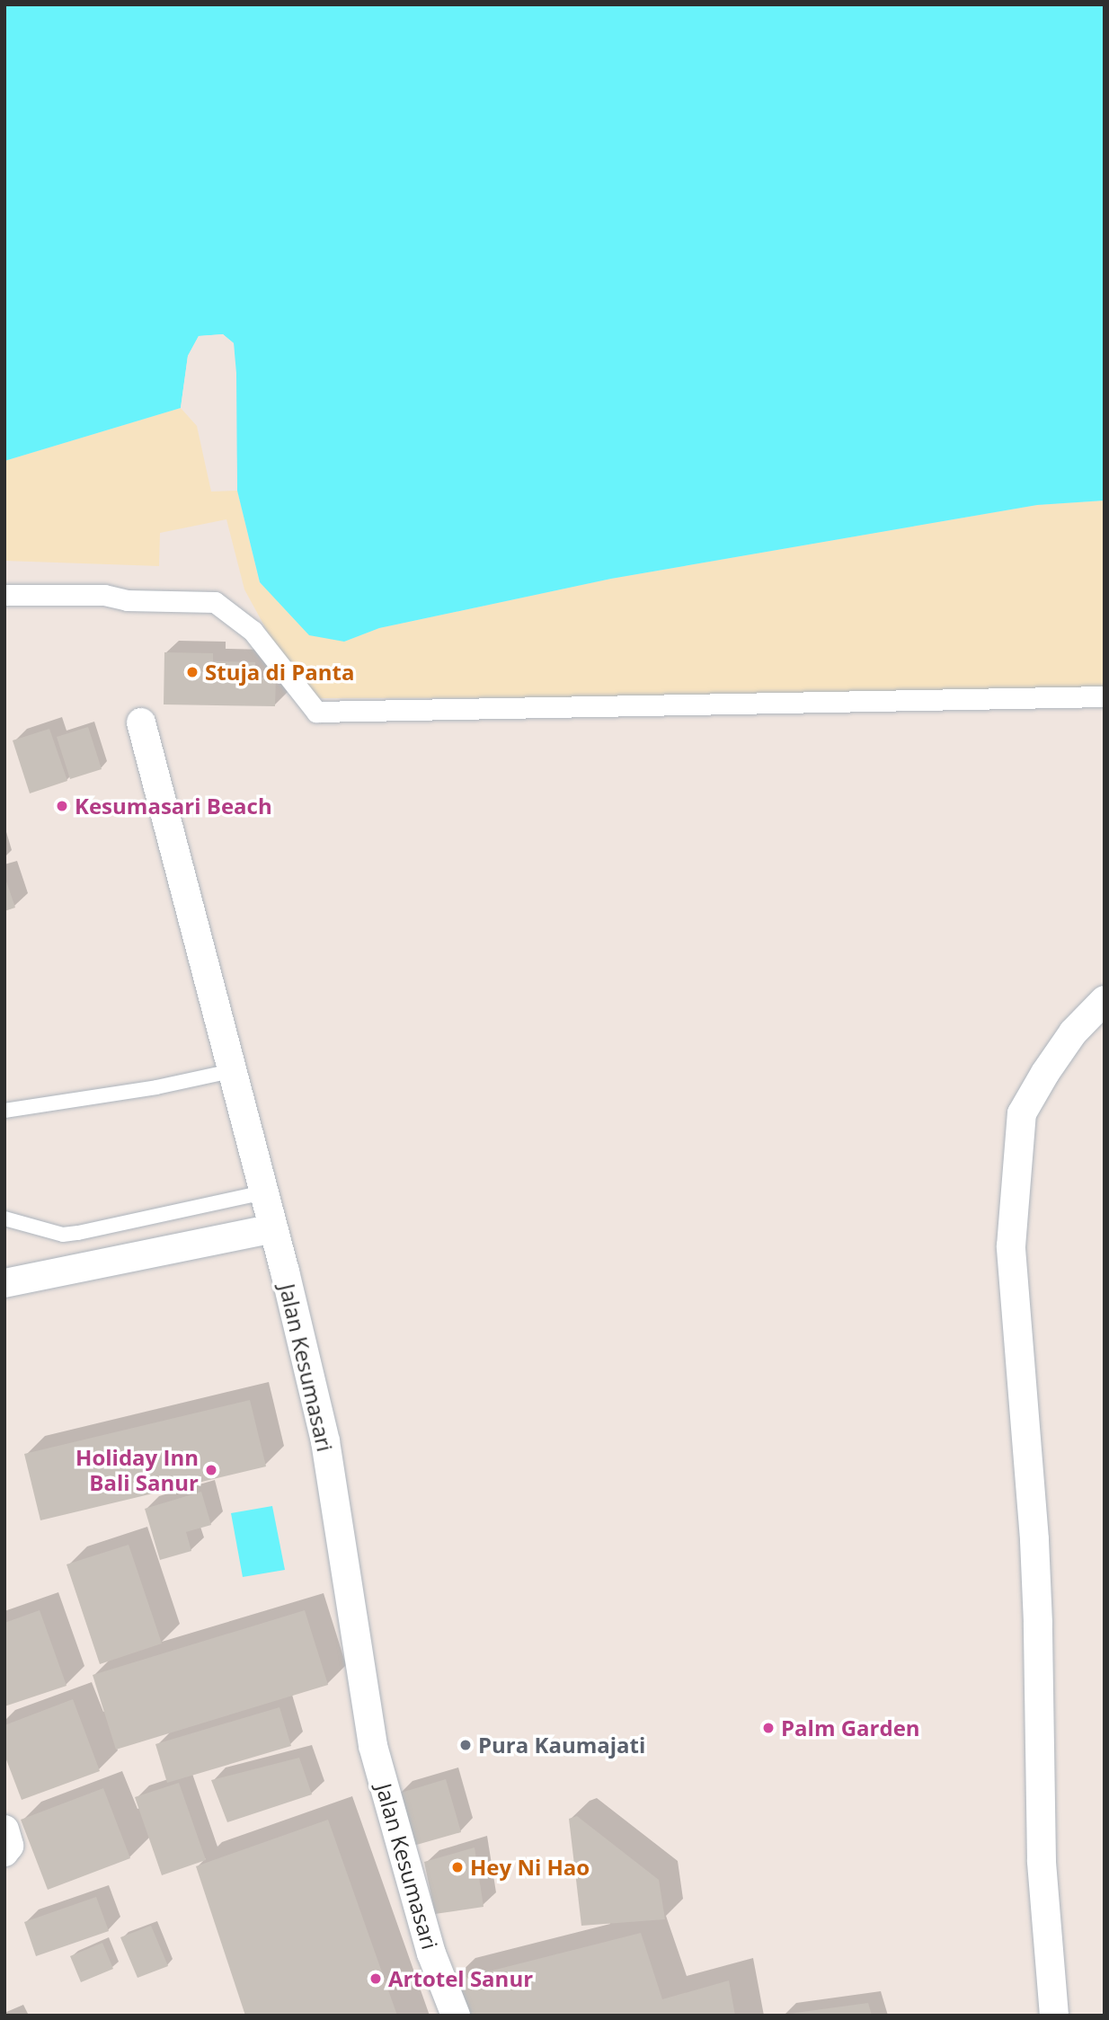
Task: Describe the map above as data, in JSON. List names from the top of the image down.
{
  "streets": {
    "street": ["Jalan Kesumasari"]
  },
  "places": [
    "Stuja di Panta",
    "Kesumasari Beach",
    "Holiday Inn Bali Sanur",
    "Palm Garden",
    "Pura Kaumajati",
    "Hey Ni Hao",
    "Artotel Sanur"
  ]
}
